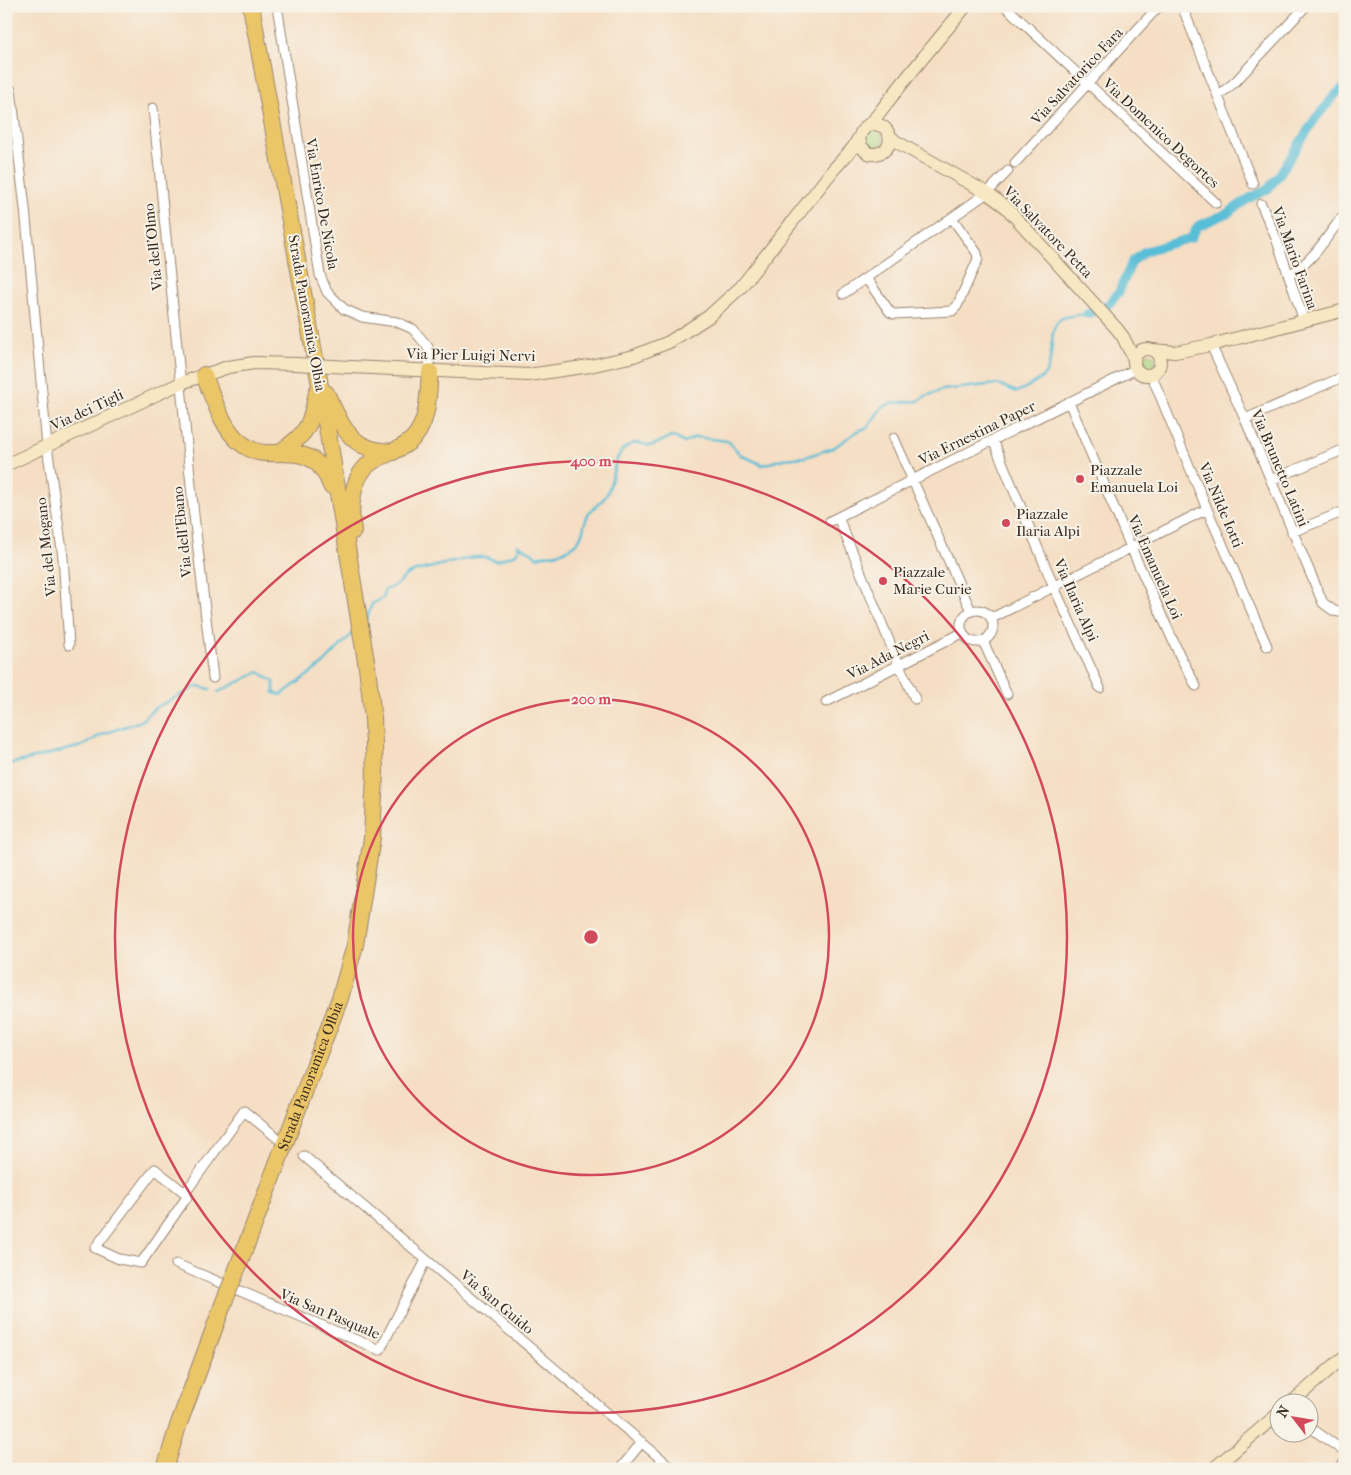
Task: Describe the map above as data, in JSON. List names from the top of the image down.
{
  "streets": {
    "highway": ["Strada Panoramica Olbia"],
    "street": [
      "Via Salvatorico Fara",
      "Via Domenico Degortes",
      "Via Enrico De Nicola",
      "Via Salvatore Petta",
      "Via dell'Olmo",
      "Via Mario Farina",
      "Via Pier Luigi Nervi",
      "Via dei Tigli",
      "Via Ernestina Paper",
      "Via Brunetto Latini",
      "Via Nilde Iotti",
      "Via dell'Ebano",
      "Via del Mogano",
      "Via Emanuela Loi",
      "Via Ilaria Alpi",
      "Via Ada Negri",
      "Via San Guido",
      "Via San Pasquale"
    ]
  },
  "crossings": [
    ["Via Salvatorico Fara", "Via Domenico Degortes"],
    ["Via Enrico De Nicola", "Via Pier Luigi Nervi"],
    ["Via Salvatore Petta", "Via Mario Farina"],
    ["Via Salvatore Petta", "Via Pier Luigi Nervi"],
    ["Via Salvatore Petta", "Via Ernestina Paper"],
    ["Via Salvatore Petta", "Via Brunetto Latini"],
    ["Via Salvatore Petta", "Via Nilde Iotti"],
    ["Via dell'Olmo", "Via Pier Luigi Nervi"],
    ["Via dell'Olmo", "Via dei Tigli"],
    ["Via dell'Olmo", "Via dell'Ebano"],
    ["Via Pier Luigi Nervi", "Via dei Tigli"],
    ["Via Pier Luigi Nervi", "Via dell'Ebano"],
    ["Via dei Tigli", "Via dell'Ebano"],
    ["Via dei Tigli", "Via del Mogano"],
    ["Via Ernestina Paper", "Via Nilde Iotti"],
    ["Via Ernestina Paper", "Via Emanuela Loi"],
    ["Via Ernestina Paper", "Via Ilaria Alpi"],
    ["Via Ernestina Paper", "Via Ada Negri"],
    ["Via San Guido", "Via San Pasquale"]
  ],
  "places": ["Piazzale Emanuela Loi", "Piazzale Ilaria Alpi", "Piazzale Marie Curie"],
  "north": "top left",
  "rings": ["400 m", "200 m"]
}
